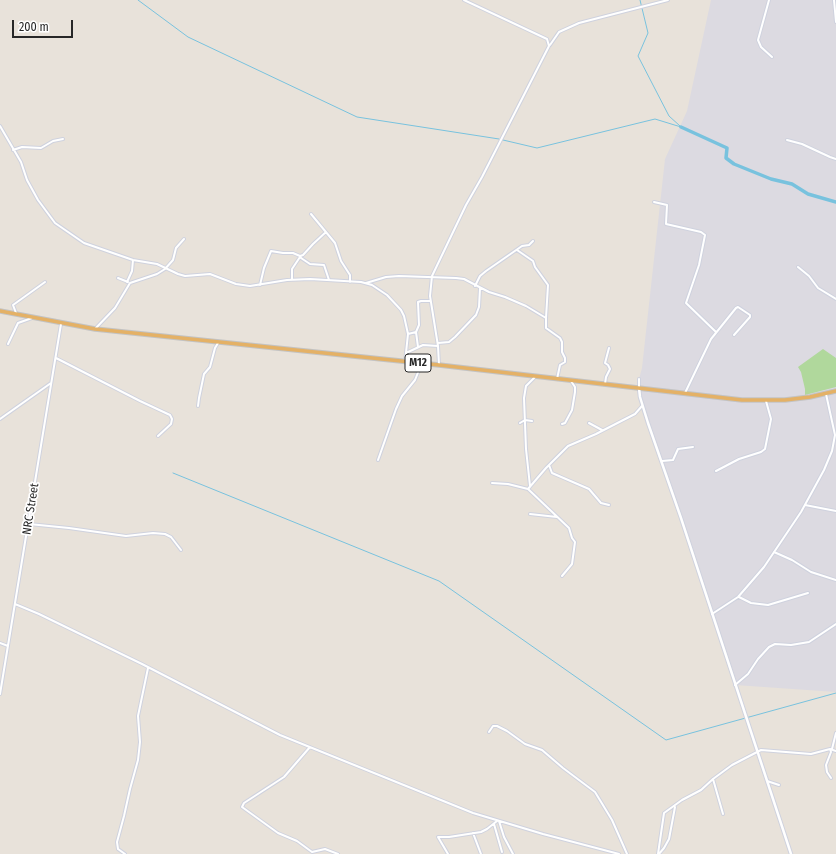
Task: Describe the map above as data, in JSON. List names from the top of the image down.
{
  "streets": {
    "highway": ["M12"],
    "street": ["NRC Street"]
  },
  "crossings": [
    ["M12", "NRC Street"]
  ],
  "scale_bar": "200 m"
}
